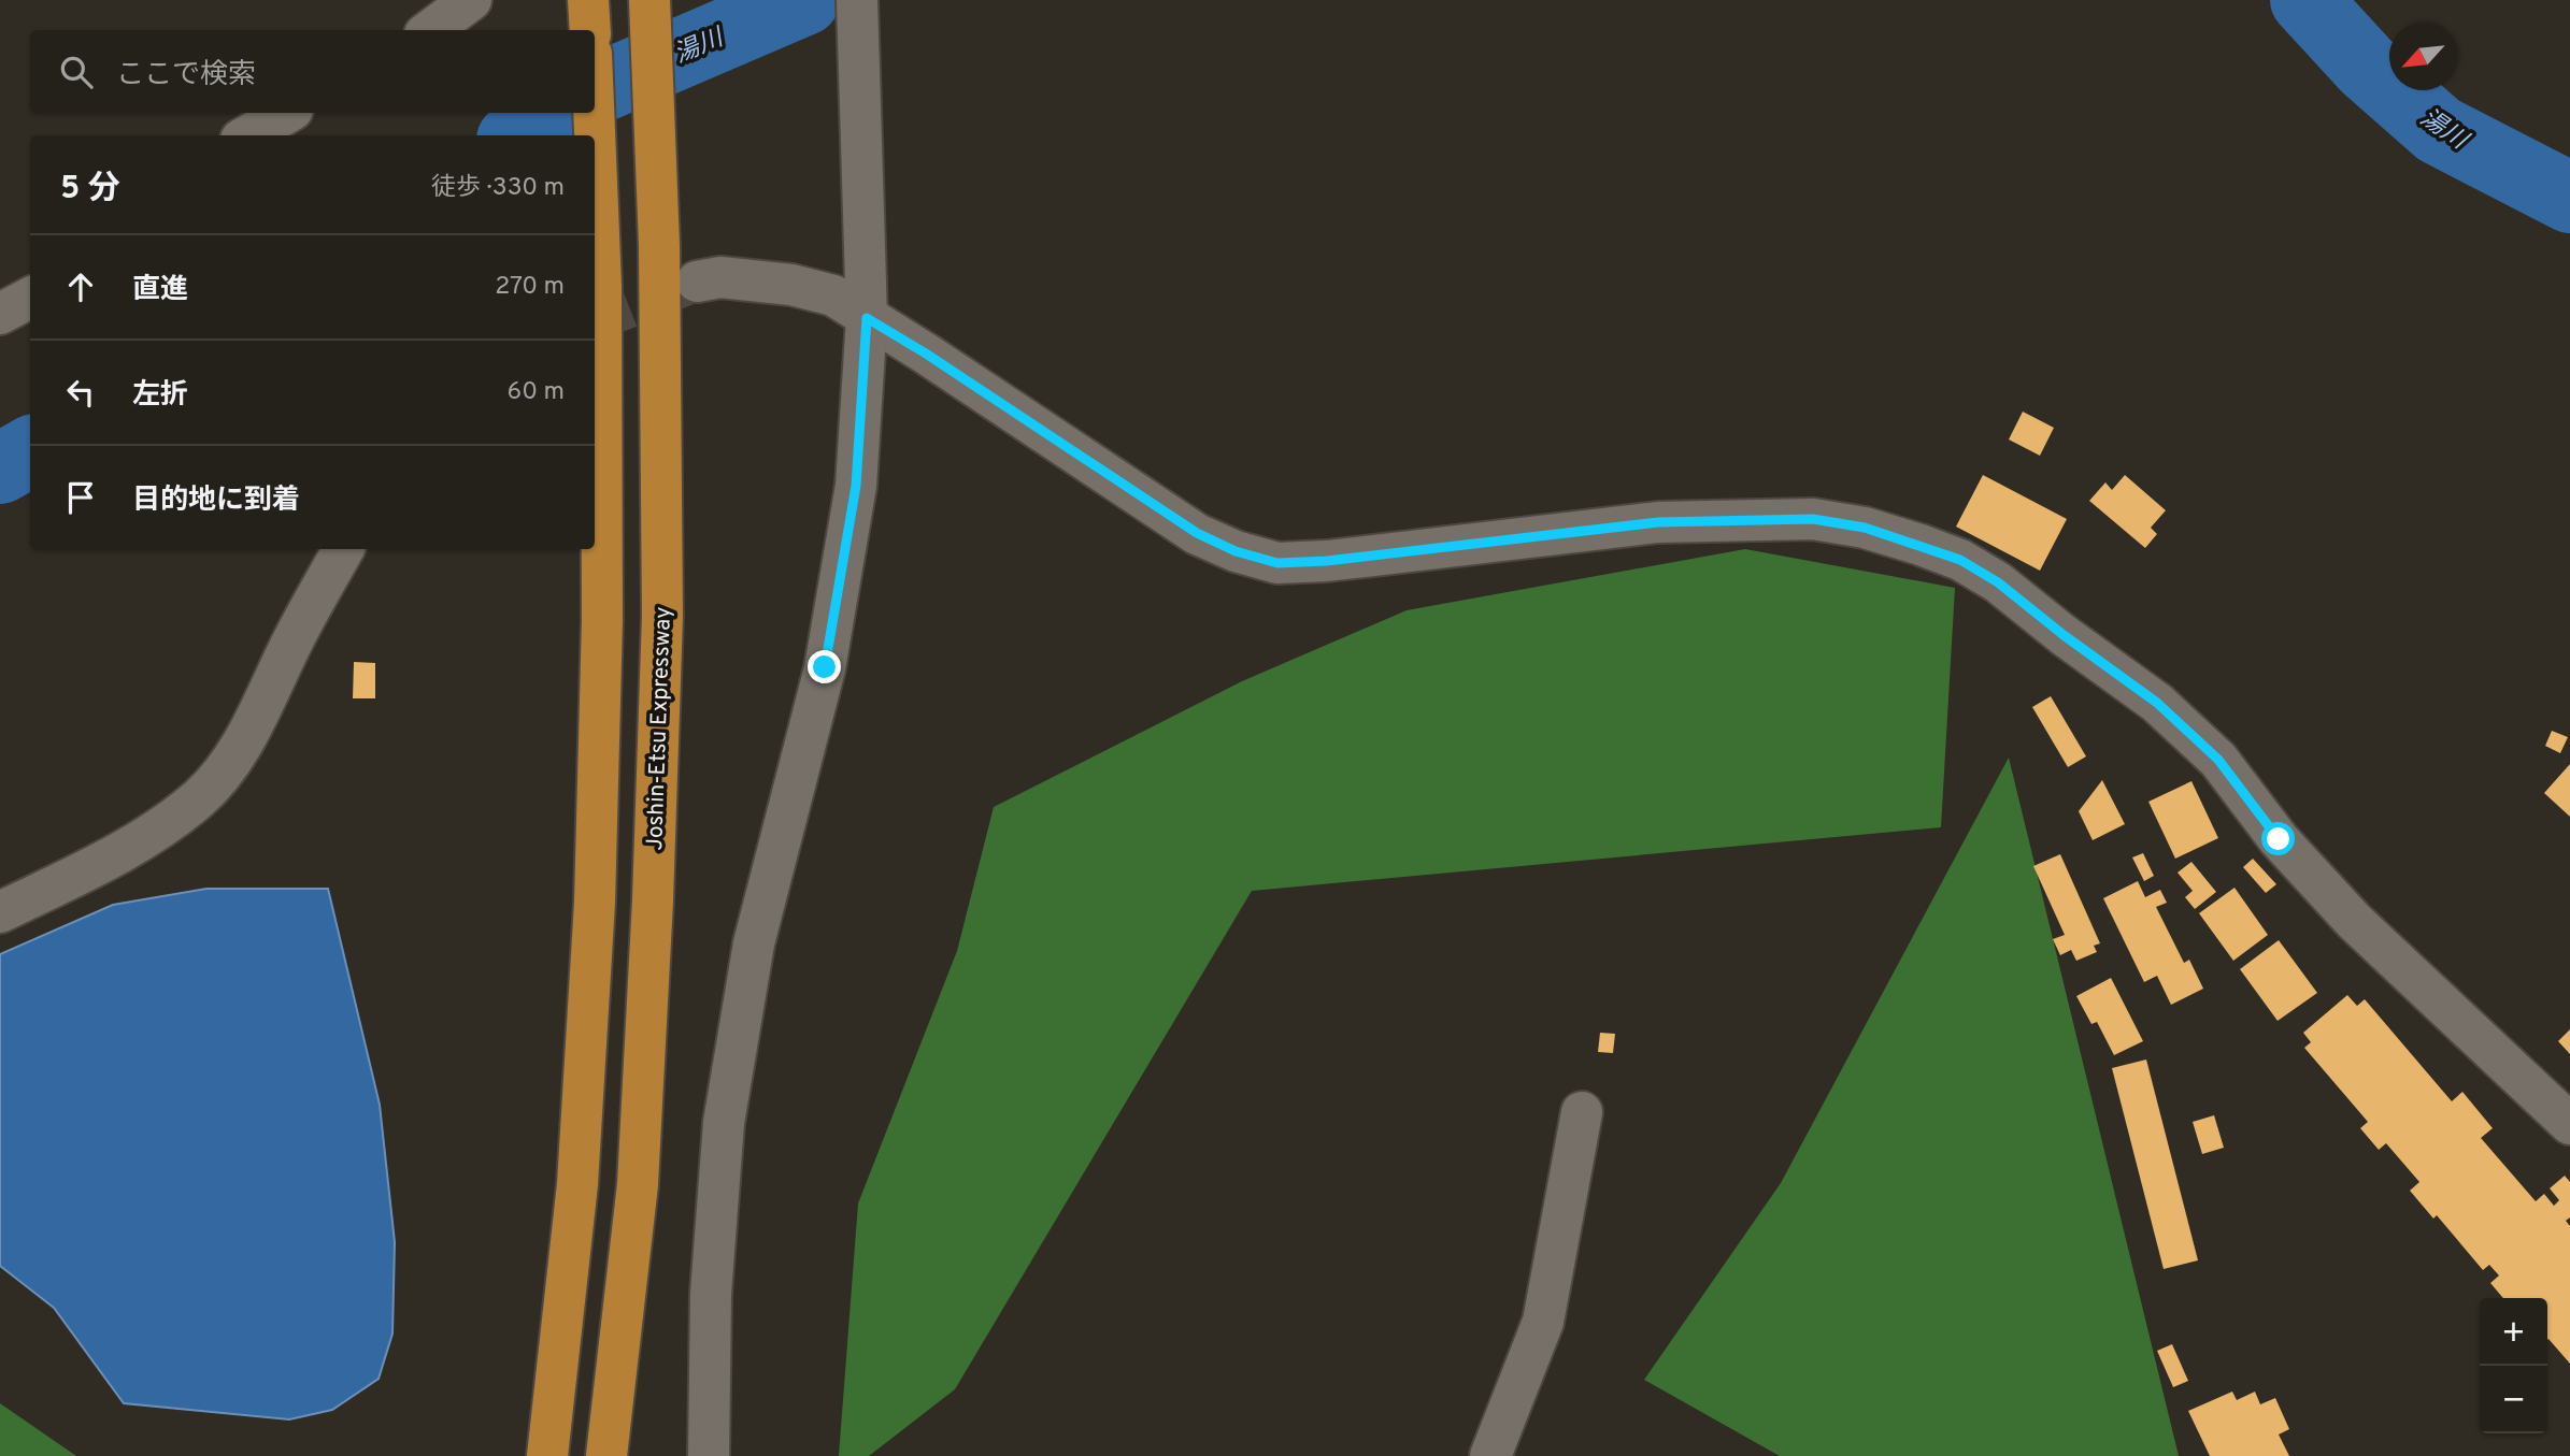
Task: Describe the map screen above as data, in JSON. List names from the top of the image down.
{
  "streets": {
    "highway": ["Joshin-Etsu Expressway"]
  },
  "water": ["湯川"],
  "north": "bottom left",
  "page": {
    "search": "ここで検索",
    "heading": ["5 分", "徒歩 · 330 m"],
    "list": [
      ["直進", "270 m"],
      ["左折", "60 m"],
      "目的地に到着"
    ],
    "map_buttons": ["+", "−"]
  }
}
